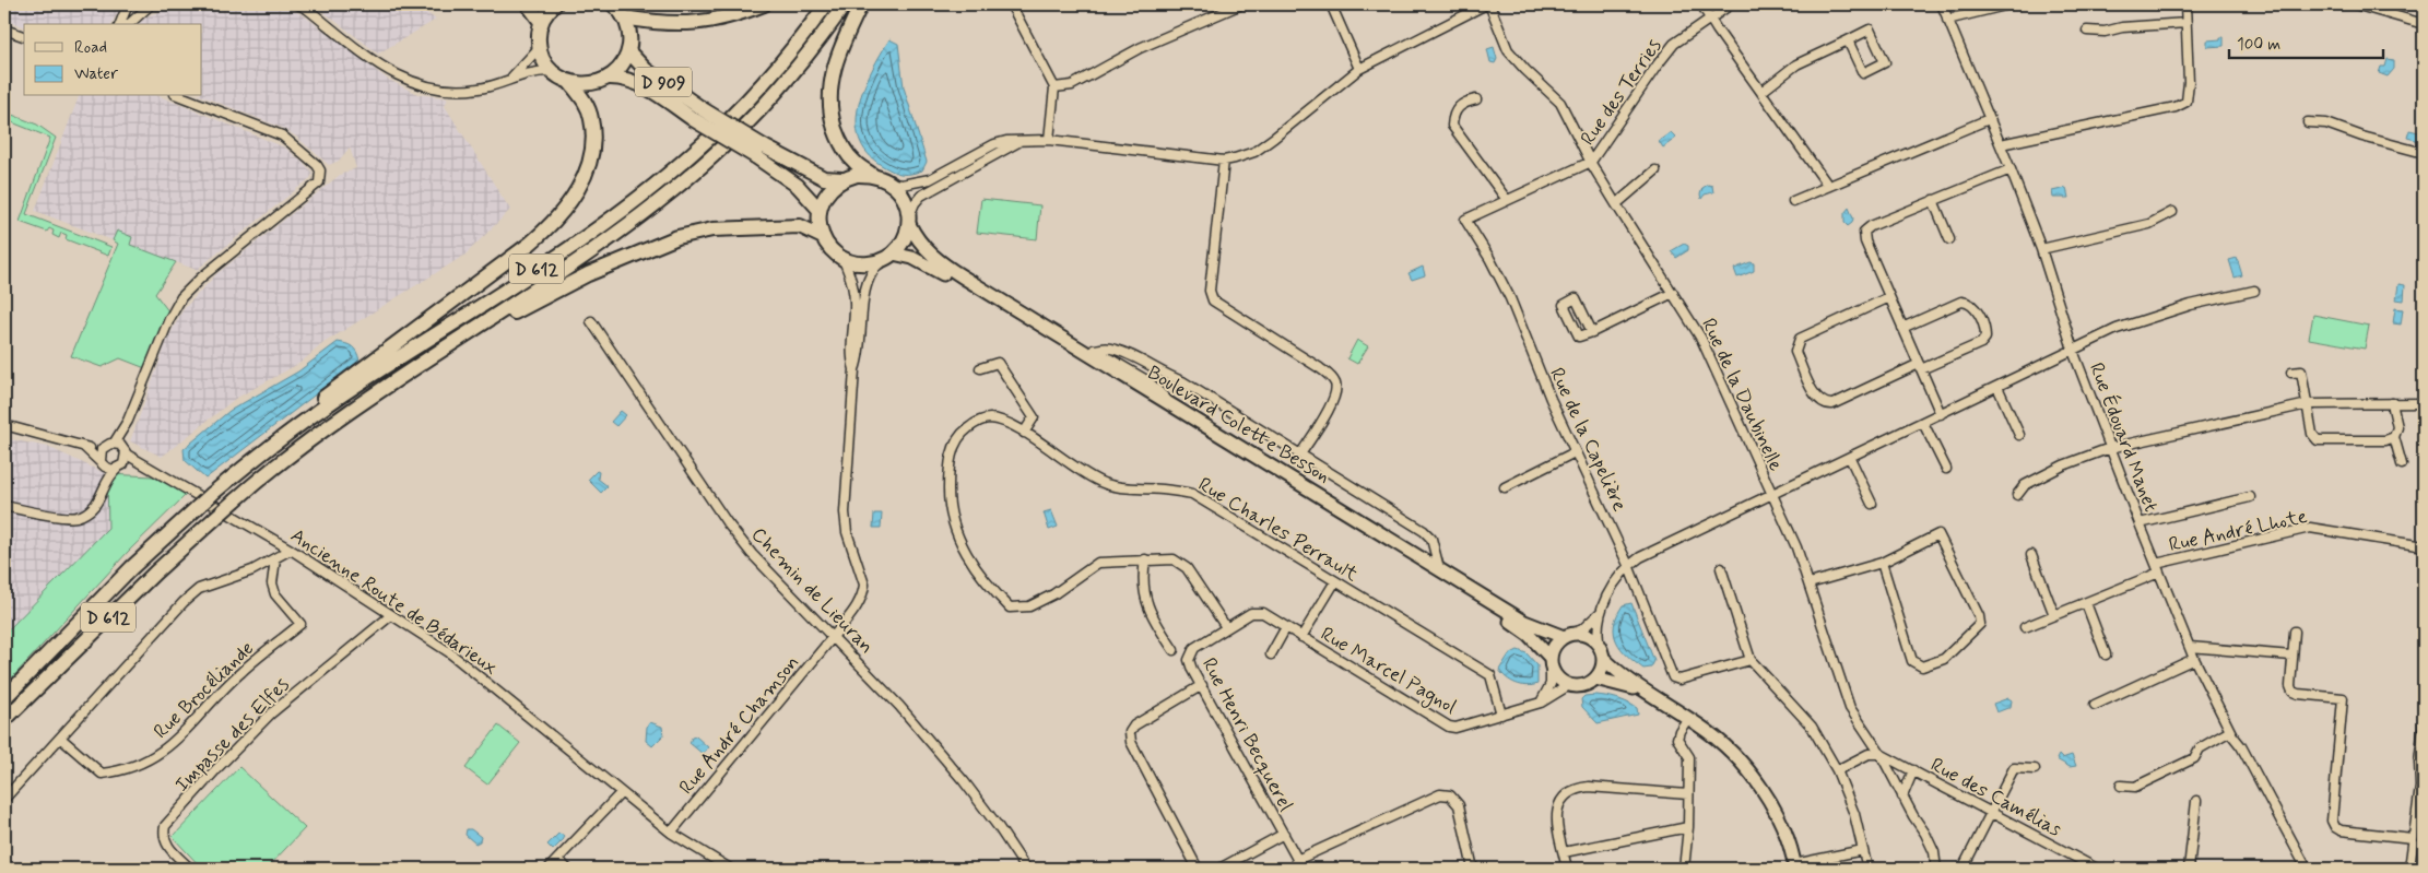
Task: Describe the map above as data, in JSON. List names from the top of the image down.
{
  "streets": {
    "main road": ["D 909", "D 612", "Boulevard Colette Besson"],
    "street": [
      "Rue des Terries",
      "Rue de la Daubinelle",
      "Rue Édouard Manet",
      "Rue de la Capelière",
      "Rue Charles Perrault",
      "Rue André Lhote",
      "Chemin de Lieuran",
      "Ancienne Route de Bédarieux",
      "Rue Marcel Pagnol",
      "Rue Brocéliande",
      "Rue André Chamson",
      "Impasse des Elfes",
      "Rue Henri Becquerel",
      "Rue des Camélias"
    ]
  },
  "crossings": [
    ["D 909", "Boulevard Colette Besson"],
    ["Rue des Terries", "Rue de la Daubinelle"],
    ["Rue de la Daubinelle", "Rue des Camélias"],
    ["Boulevard Colette Besson", "Rue Marcel Pagnol"],
    ["Rue Édouard Manet", "Rue André Lhote"],
    ["Rue Charles Perrault", "Rue Marcel Pagnol"],
    ["Rue Charles Perrault", "Rue Henri Becquerel"],
    ["Chemin de Lieuran", "Rue André Chamson"],
    ["Ancienne Route de Bédarieux", "Rue André Chamson"],
    ["Ancienne Route de Bédarieux", "Impasse des Elfes"],
    ["Rue Marcel Pagnol", "Rue Henri Becquerel"]
  ],
  "legend": ["Road", "Water"],
  "scale_bar": "100 m"
}
